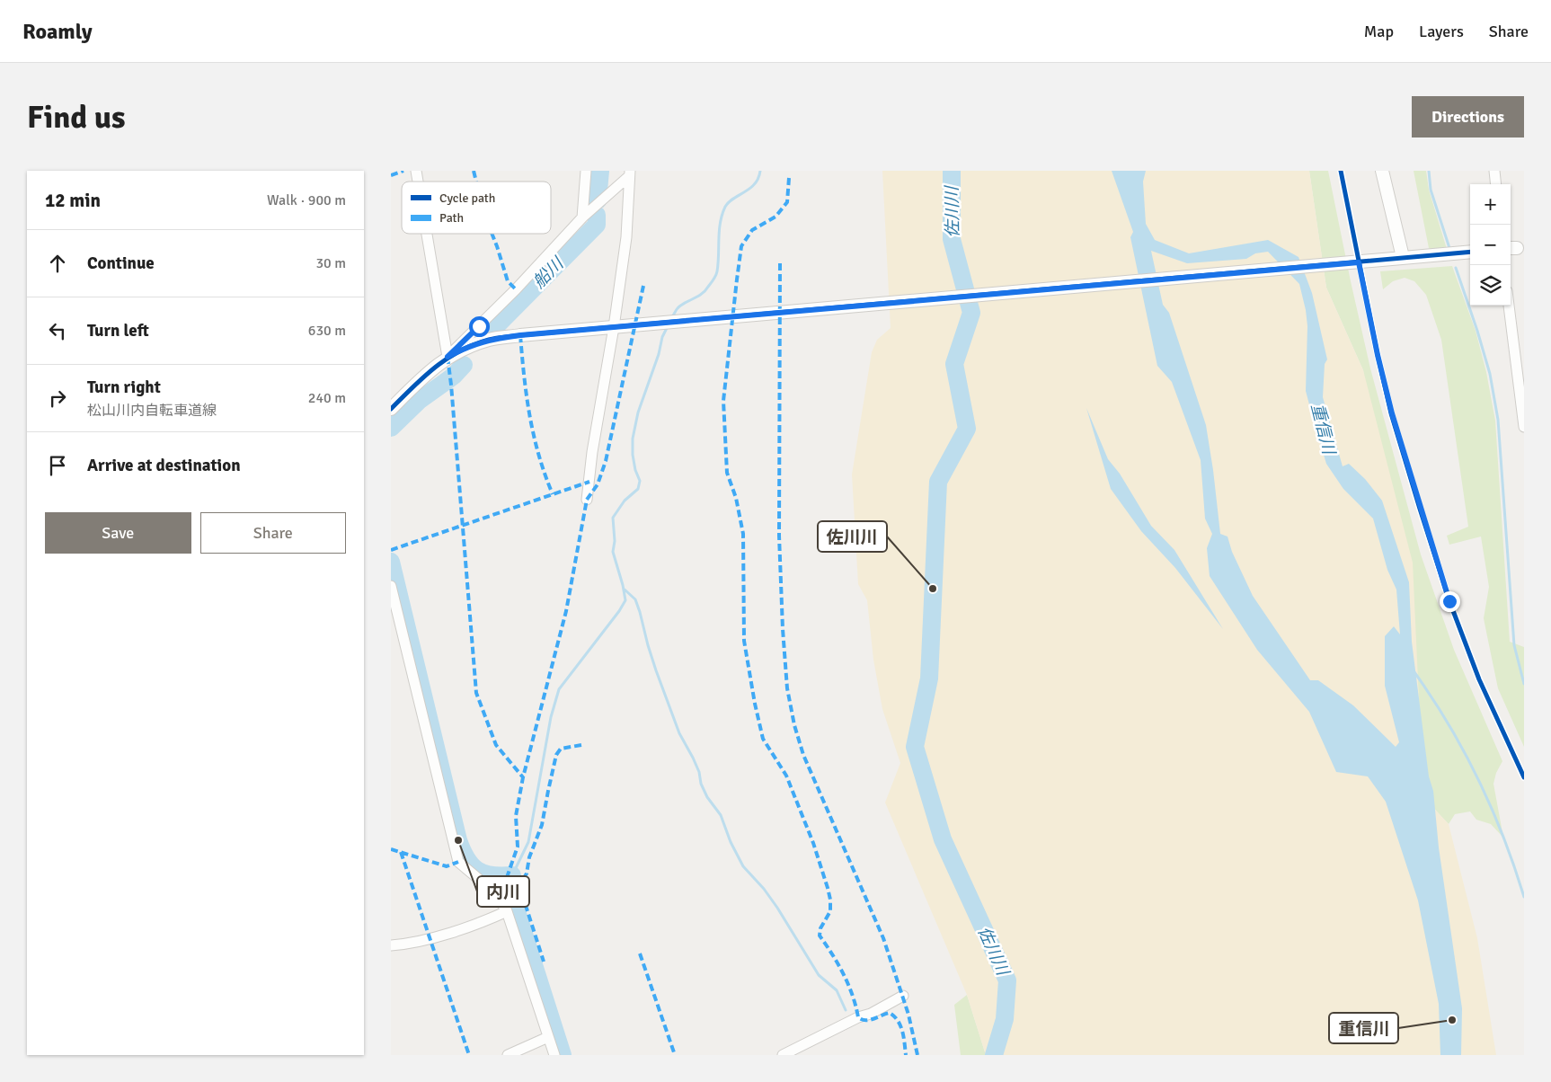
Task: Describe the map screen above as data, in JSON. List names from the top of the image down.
{
  "water": ["佐川川", "船川", "重信川"],
  "places": ["佐川川", "内川", "重信川"],
  "legend": ["Cycle path", "Path"],
  "page": {
    "header": "Roamly",
    "nav": ["Map", "Layers", "Share"],
    "buttons": [
      "Directions",
      ["Save", "Share"]
    ],
    "title": "Find us",
    "heading": ["12 min", "Walk · 900 m"],
    "map_buttons": ["+", "−"],
    "list": [
      ["Continue", "30 m"],
      ["Turn left", "630 m"],
      ["Turn right", "松山川内自転車道線", "240 m"],
      "Arrive at destination"
    ]
  }
}
